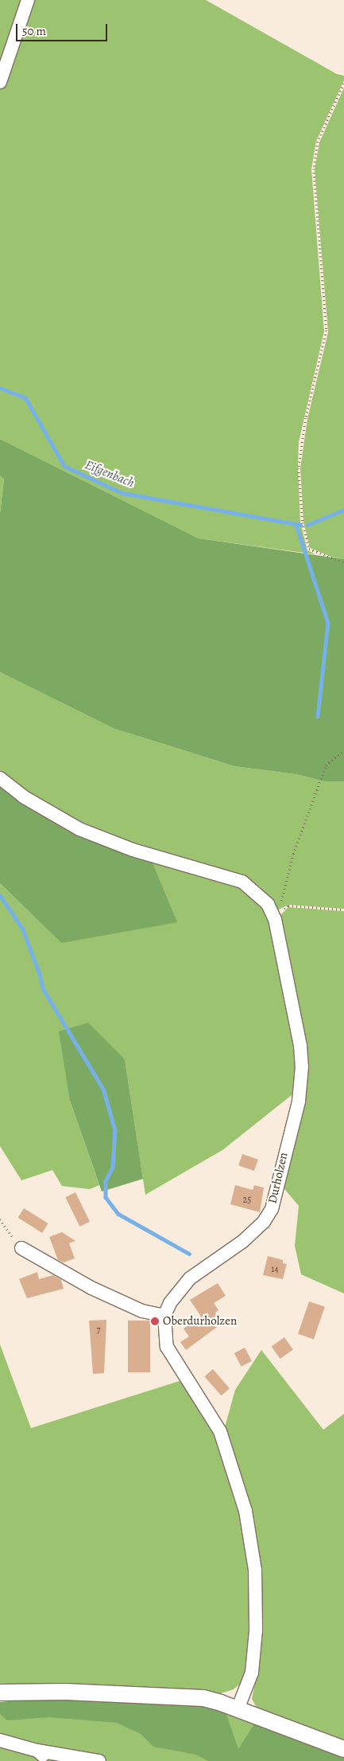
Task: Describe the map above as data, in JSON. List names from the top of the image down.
{
  "streets": {
    "street": ["Durholzen"]
  },
  "water": ["Eifgenbach"],
  "places": ["Oberdurholzen"],
  "house_numbers": ["25", "14", "7"],
  "scale_bar": "50 m"
}
